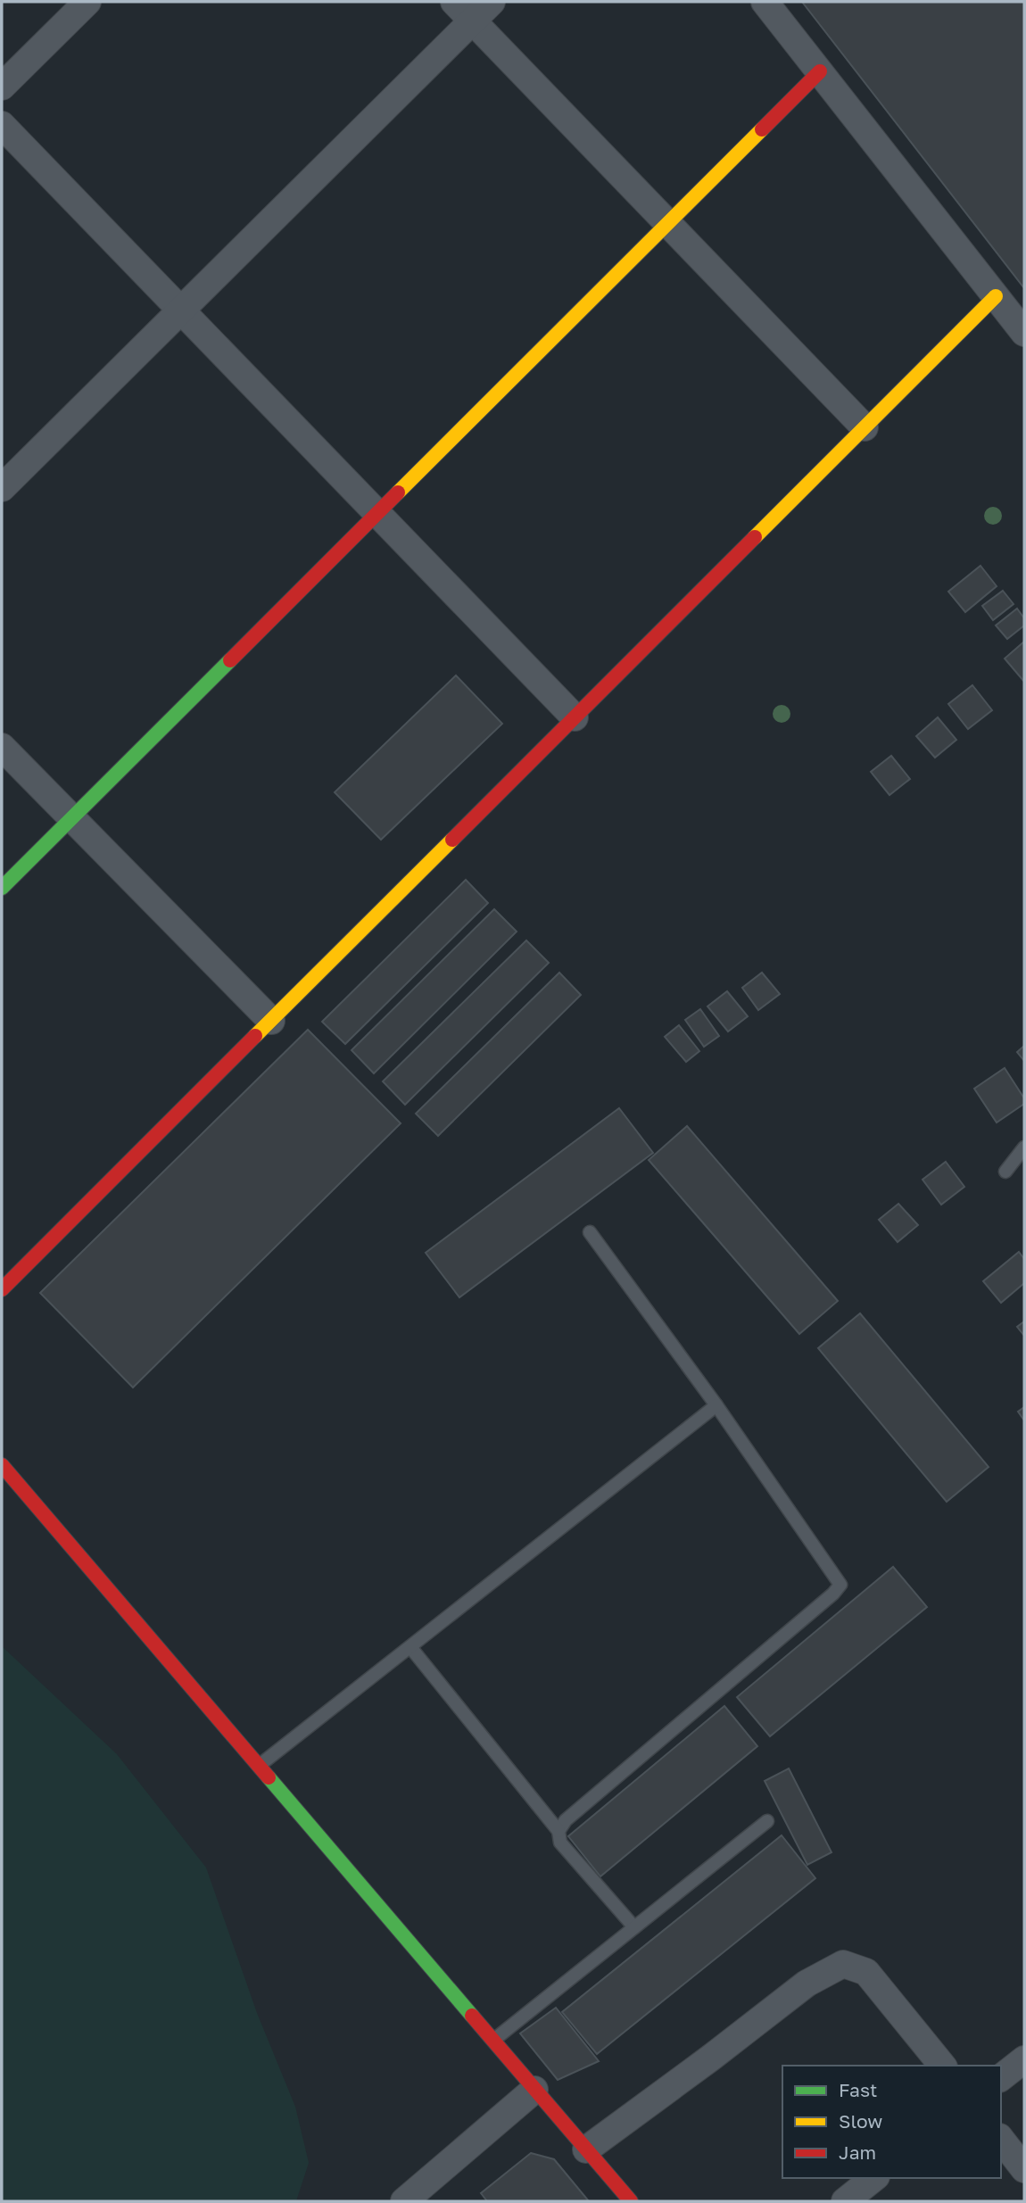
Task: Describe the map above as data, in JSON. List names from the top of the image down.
{
  "legend": ["Fast", "Slow", "Jam"]
}
